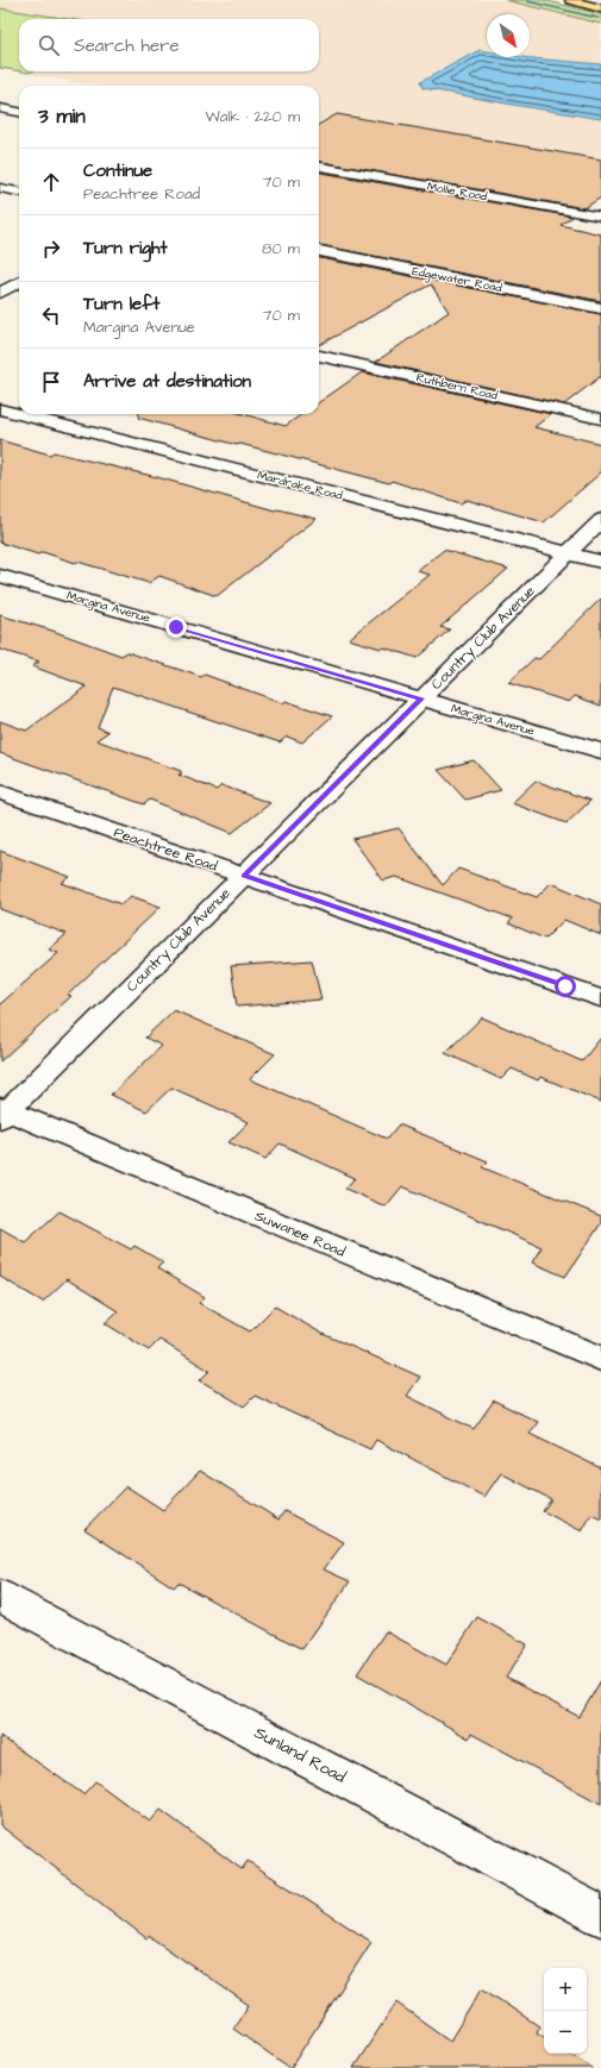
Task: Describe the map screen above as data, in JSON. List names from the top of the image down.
{
  "streets": {
    "street": [
      "Mollie Road",
      "Edgewater Road",
      "Ruthbern Road",
      "Mardrake Road",
      "Margina Avenue",
      "Country Club Avenue",
      "Peachtree Road",
      "Suwanee Road",
      "Sunland Road"
    ]
  },
  "crossings": [
    ["Mardrake Road", "Country Club Avenue"],
    ["Margina Avenue", "Country Club Avenue"],
    ["Country Club Avenue", "Peachtree Road"],
    ["Country Club Avenue", "Suwanee Road"]
  ],
  "north": "bottom right",
  "page": {
    "search": "Search here",
    "heading": ["3 min", "Walk · 220 m"],
    "list": [
      ["Continue", "Peachtree Road", "70 m"],
      ["Turn right", "80 m"],
      ["Turn left", "Margina Avenue", "70 m"],
      "Arrive at destination"
    ],
    "map_buttons": ["+", "−"]
  }
}
